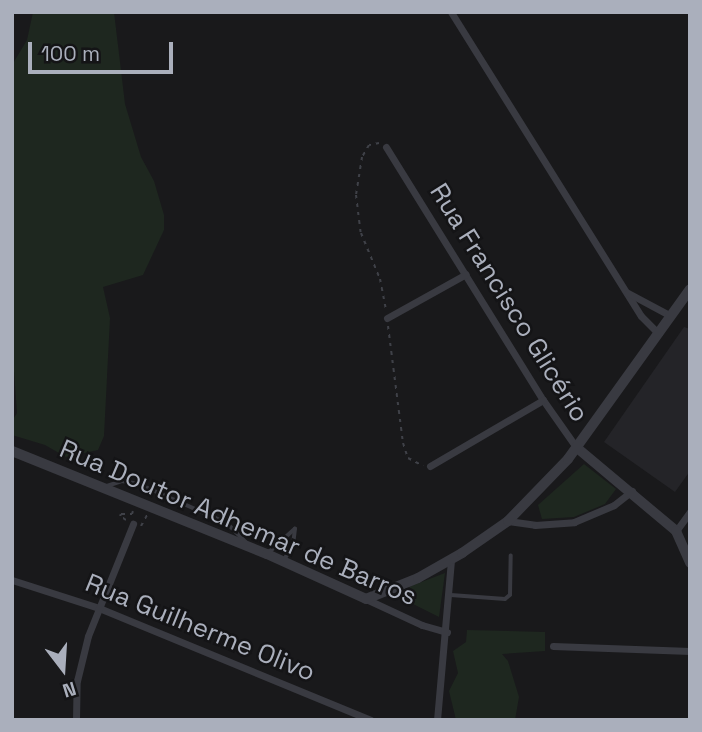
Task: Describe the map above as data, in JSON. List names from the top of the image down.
{
  "streets": {
    "street": ["Rua Francisco Glicério", "Rua Doutor Adhemar de Barros", "Rua Guilherme Olivo"]
  },
  "scale_bar": "100 m",
  "north": "bottom"
}
